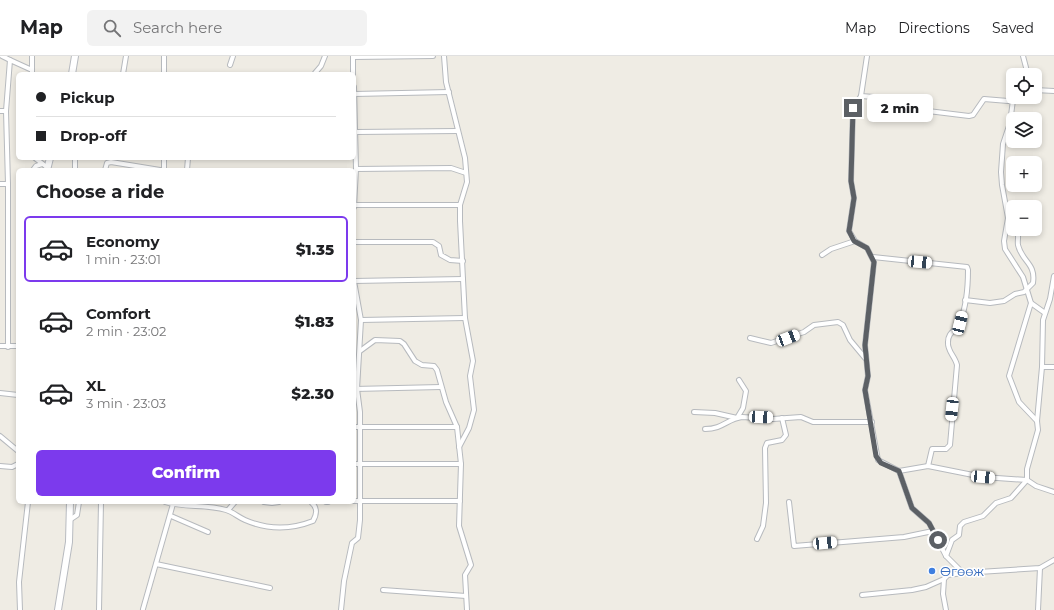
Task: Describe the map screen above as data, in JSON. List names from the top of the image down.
{
  "places": ["Өгөөж"],
  "page": {
    "header": "Map",
    "search": "Search here",
    "nav": ["Map", "Directions", "Saved"],
    "map_buttons": ["+", "−"],
    "banner": ["Pickup", "Drop-off"],
    "bubble": "2 min",
    "heading": "Choose a ride",
    "list": [
      {
        "name": "Economy",
        "note": "1 min · 23:01",
        "value": "$1.35"
      },
      {
        "name": "Comfort",
        "note": "2 min · 23:02",
        "value": "$1.83"
      },
      {
        "name": "XL",
        "note": "3 min · 23:03",
        "value": "$2.30"
      }
    ],
    "buttons": "Confirm"
  }
}
